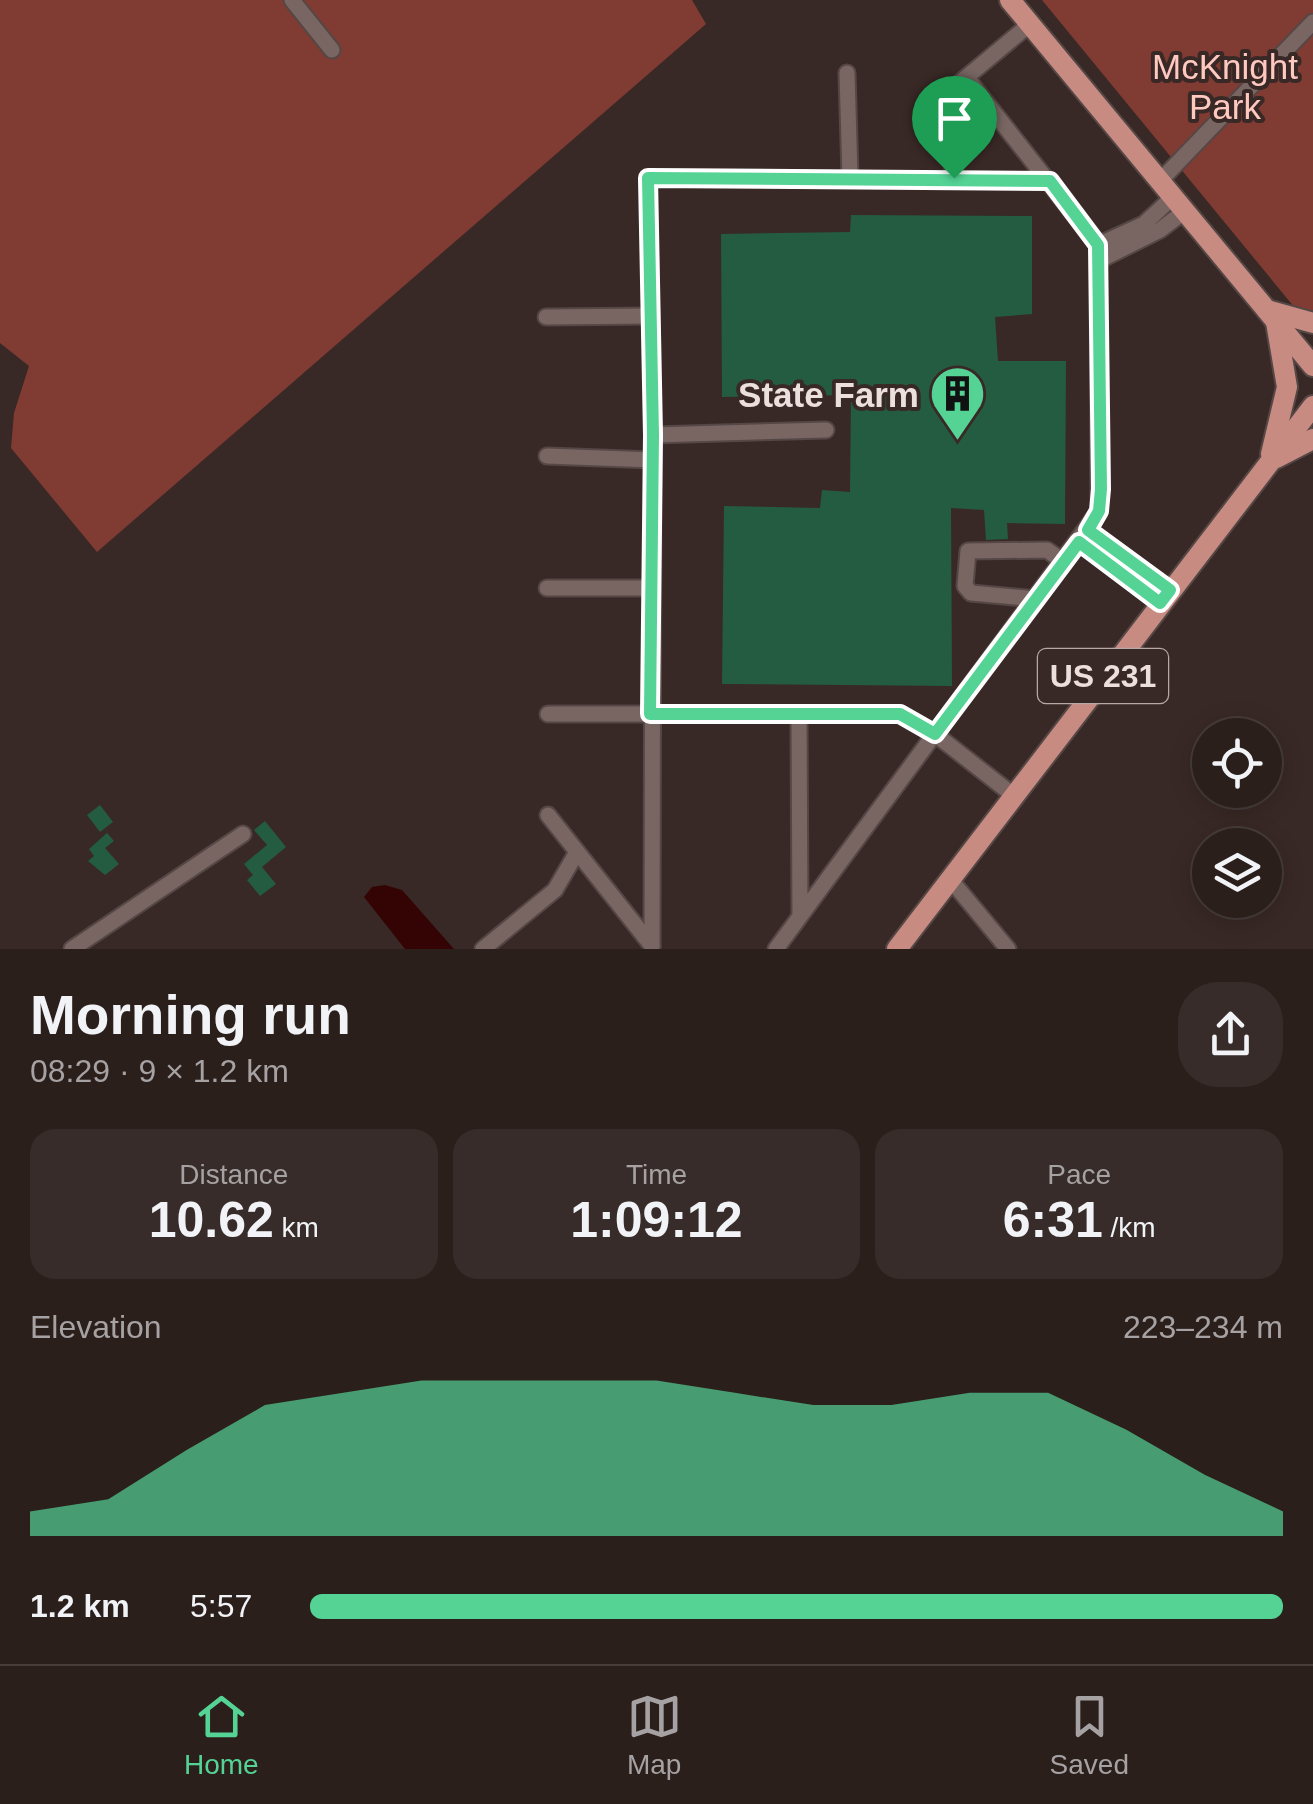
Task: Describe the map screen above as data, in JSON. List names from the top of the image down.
{
  "streets": {
    "main road": ["US 231"]
  },
  "parks": ["McKnight Park"],
  "places": {
    "building": ["State Farm"]
  },
  "page": {
    "heading": ["Morning run", "08:29 · 9 × 1.2 km"],
    "stats": [
      ["Distance", "10.62 km"],
      ["Time", "1:09:12"],
      ["Pace", "6:31 /km"]
    ],
    "chart": ["Elevation", "223–234 m"],
    "list": [
      {
        "name": "1.2 km",
        "note": "5:57"
      }
    ],
    "tabs": ["Home", "Map", "Saved"]
  }
}
